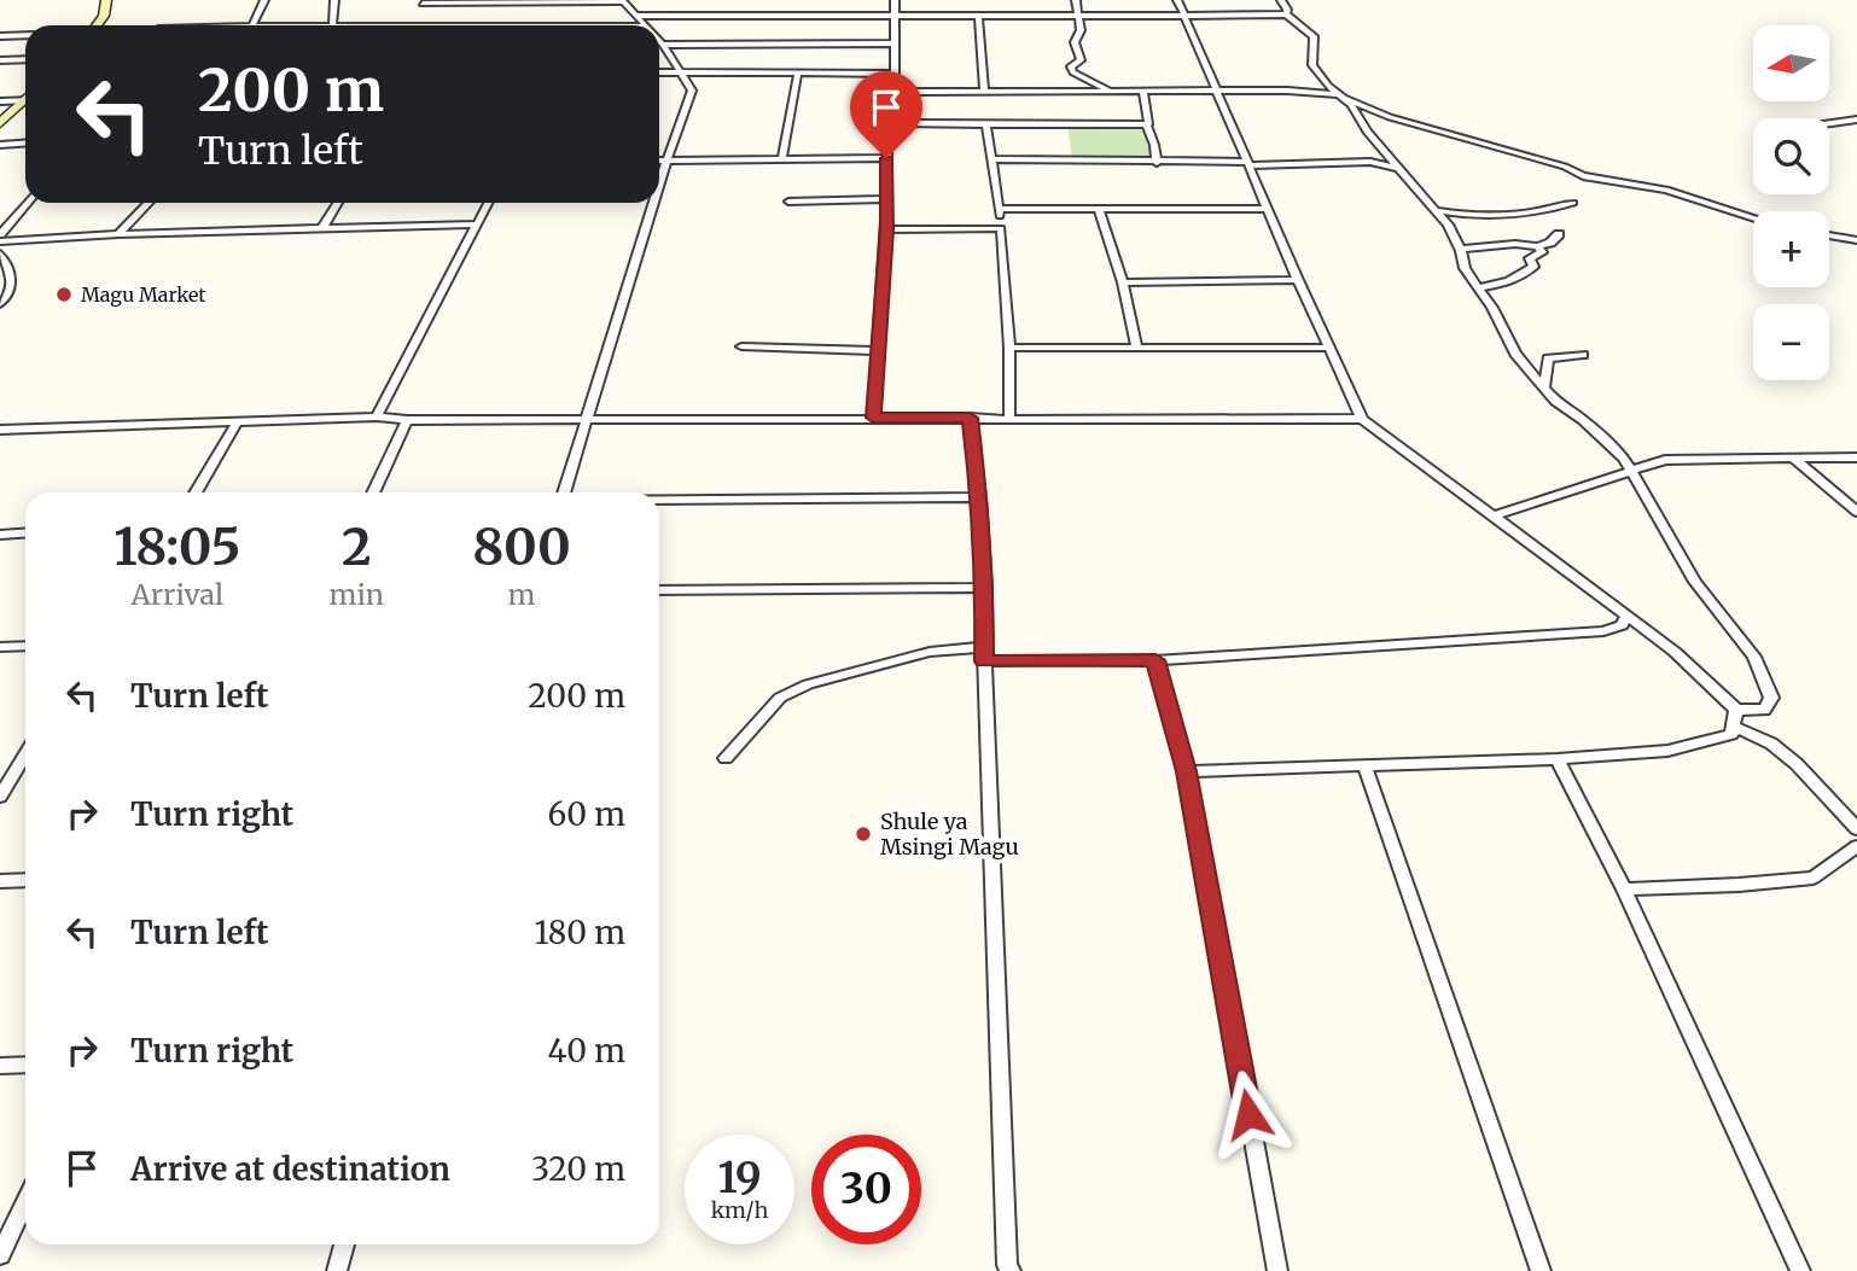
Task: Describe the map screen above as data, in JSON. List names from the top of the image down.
{
  "places": ["Magu Market", "Shule ya Msingi Magu"],
  "north": "left",
  "page": {
    "map_buttons": ["+", "−"],
    "turn": ["200 m", "Turn left"],
    "eta": [
      "18:05",
      "Arrival",
      "2",
      "min",
      "800",
      "m"
    ],
    "list": [
      {
        "name": "Turn left",
        "value": "200 m"
      },
      {
        "name": "Turn right",
        "value": "60 m"
      },
      {
        "name": "Turn left",
        "value": "180 m"
      },
      {
        "name": "Turn right",
        "value": "40 m"
      },
      {
        "name": "Arrive at destination",
        "value": "320 m"
      }
    ],
    "speed": "19 km/h",
    "limit": "30"
  }
}
